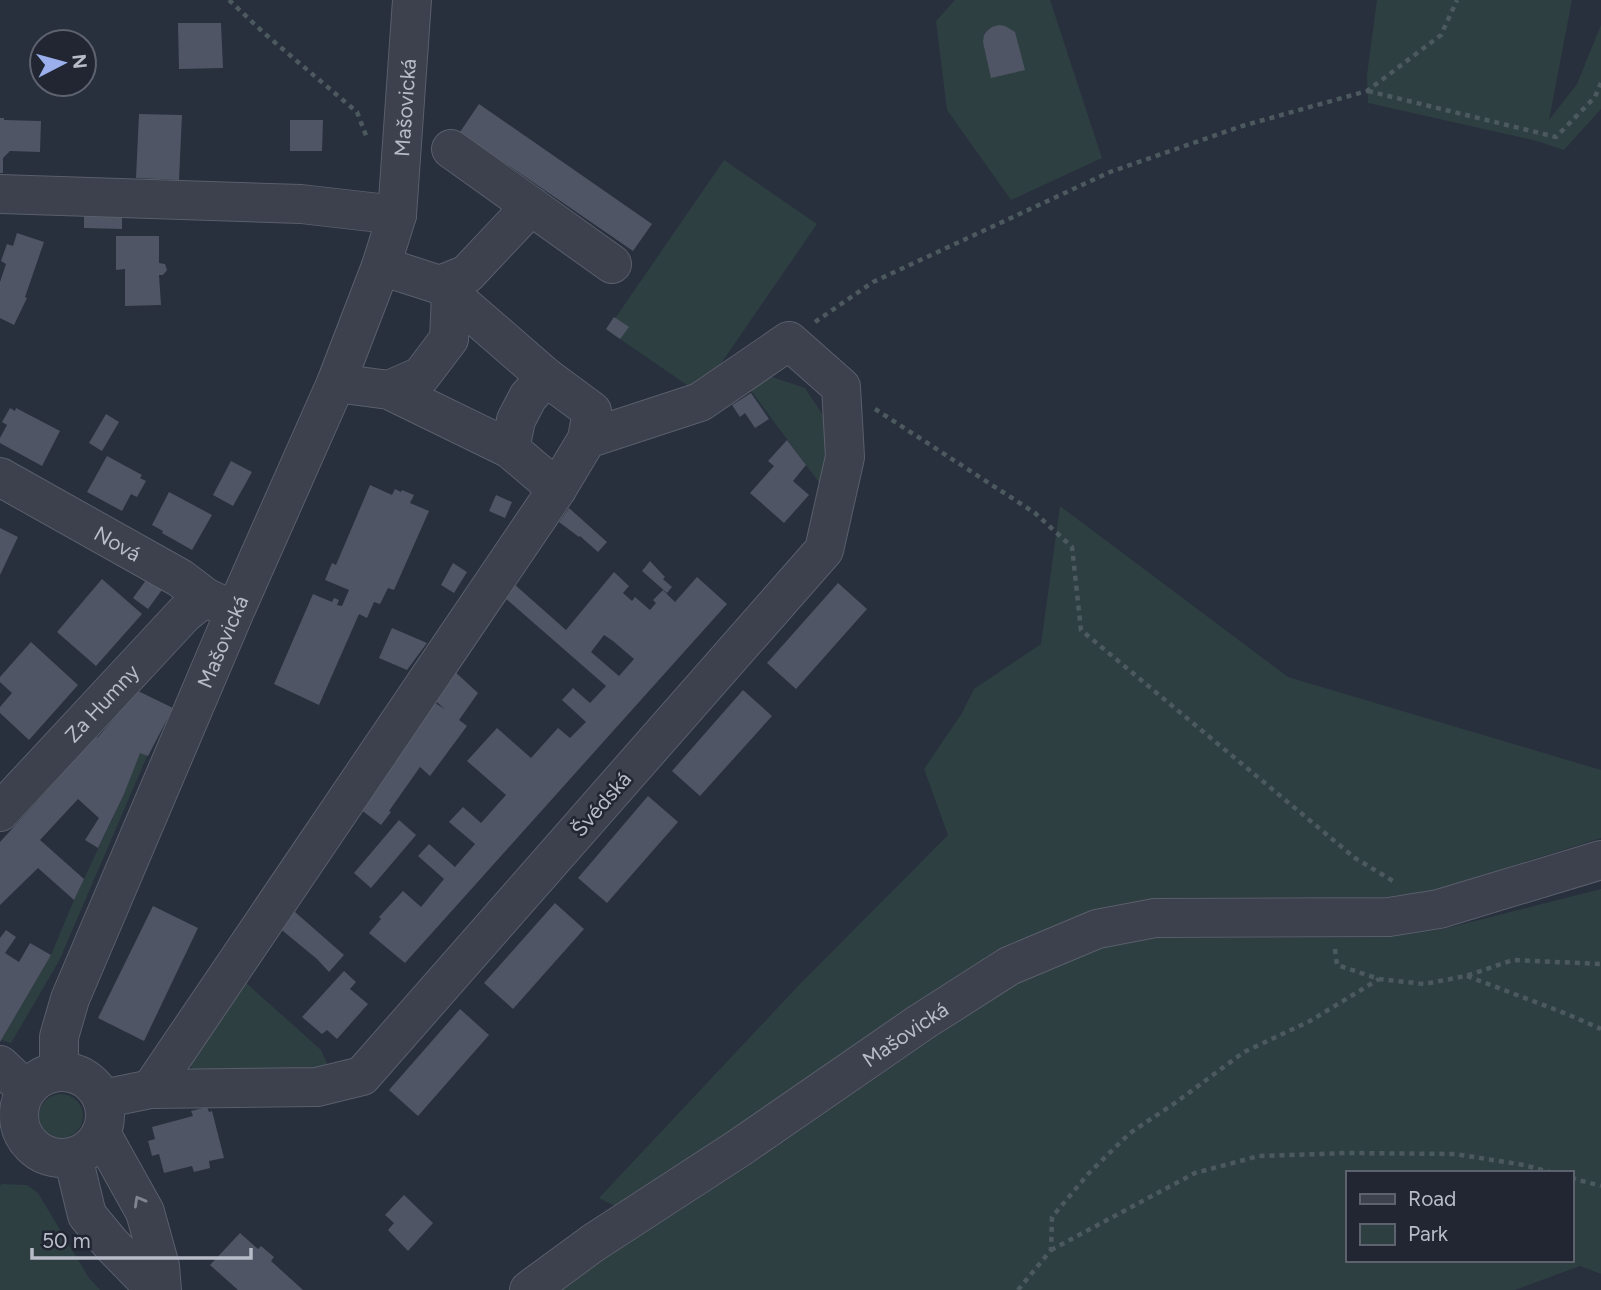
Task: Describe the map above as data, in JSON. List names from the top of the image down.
{
  "streets": {
    "street": [
      "Mašovická",
      "Nová",
      "Za Humny",
      "Švédská"
    ]
  },
  "crossings": [
    ["Mašovická", "Nová"],
    ["Mašovická", "Za Humny"],
    ["Nová", "Za Humny"]
  ],
  "legend": ["Road", "Park"],
  "scale_bar": "50 m",
  "north": "right"
}
